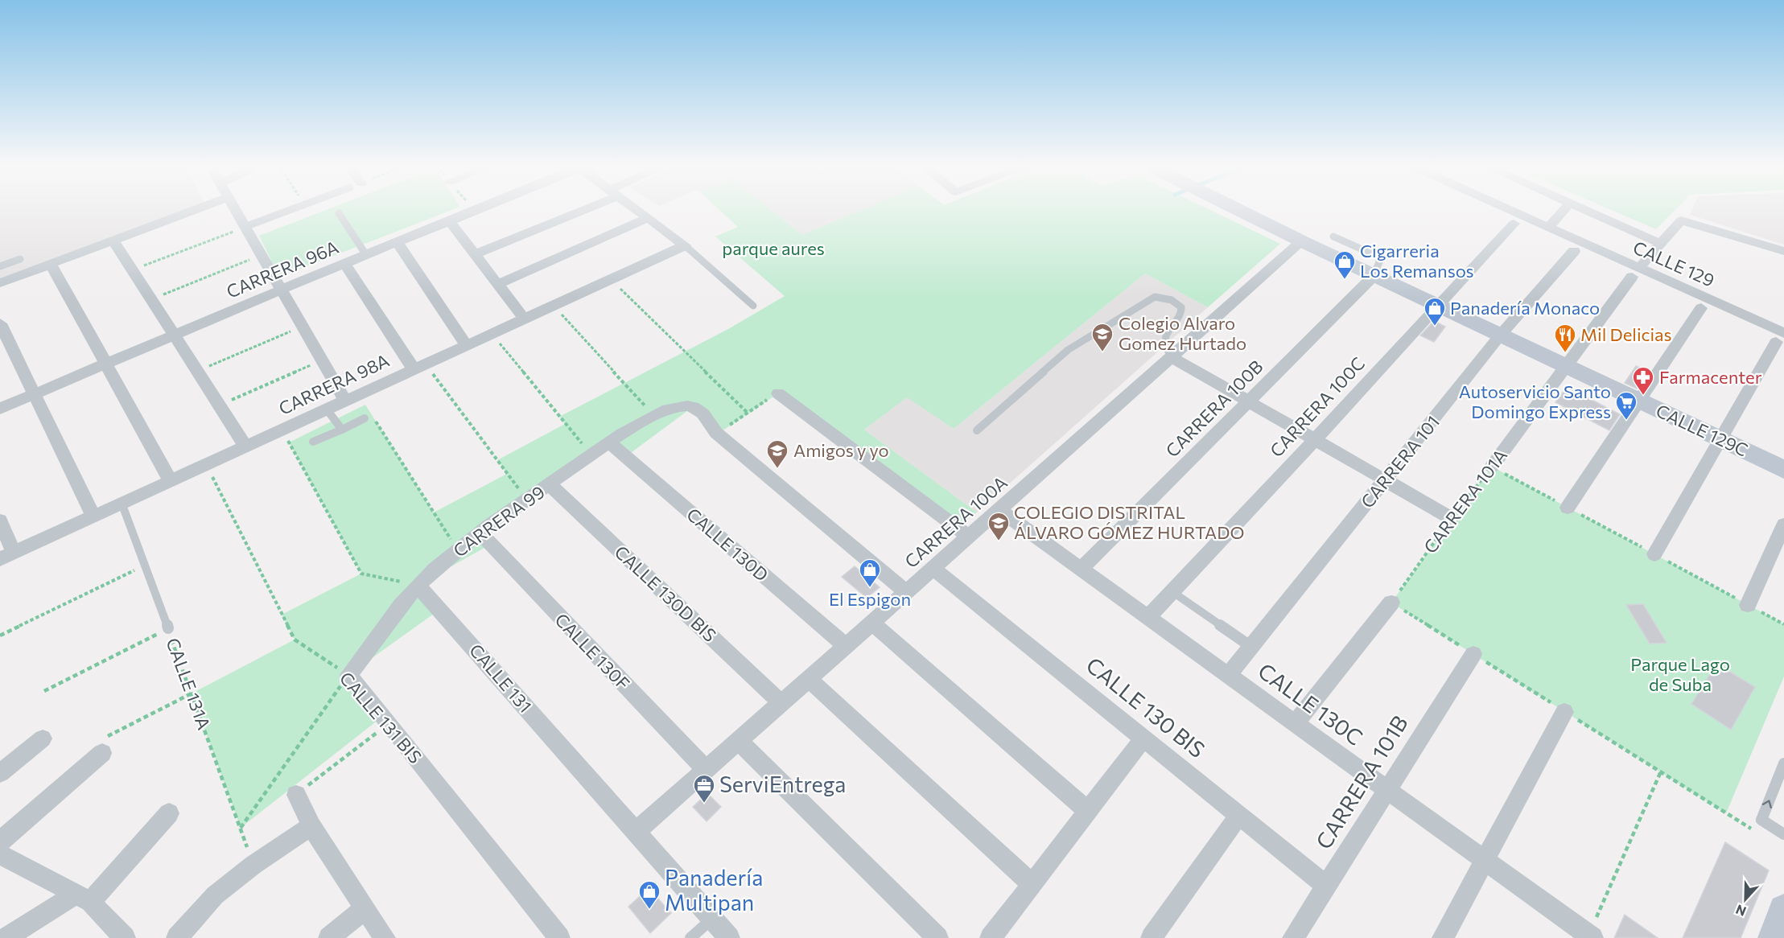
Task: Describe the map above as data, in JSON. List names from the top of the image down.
{
  "streets": {
    "street": [
      "CALLE 129",
      "CARRERA 96A",
      "CARRERA 98A",
      "CARRERA 100C",
      "CARRERA 100B",
      "CALLE 129C",
      "CARRERA 101",
      "CARRERA 101A",
      "CARRERA 99",
      "CARRERA 100A",
      "CALLE 130D",
      "CALLE 130D BIS",
      "CALLE 130F",
      "CALLE 131",
      "CALLE 130C",
      "CALLE 130 BIS",
      "CALLE 131 BIS",
      "CARRERA 101B"
    ],
    "lane": ["CALLE 131A"]
  },
  "crossings": [
    ["CALLE 129", "CARRERA 101A"],
    ["CARRERA 98A", "CALLE 131A"],
    ["CARRERA 98A", "CALLE 131 BIS"],
    ["CARRERA 100C", "CALLE 129C"],
    ["CARRERA 100C", "CALLE 130C"],
    ["CARRERA 100B", "CALLE 129C"],
    ["CARRERA 100B", "CALLE 130C"],
    ["CALLE 129C", "CARRERA 101"],
    ["CALLE 129C", "CARRERA 101A"],
    ["CALLE 129C", "CARRERA 100A"],
    ["CARRERA 101", "CALLE 130C"],
    ["CARRERA 99", "CALLE 130D"],
    ["CARRERA 99", "CALLE 130D BIS"],
    ["CARRERA 99", "CALLE 130F"],
    ["CARRERA 99", "CALLE 131"],
    ["CARRERA 99", "CALLE 131 BIS"],
    ["CARRERA 100A", "CALLE 130D"],
    ["CARRERA 100A", "CALLE 130D BIS"],
    ["CARRERA 100A", "CALLE 130F"],
    ["CARRERA 100A", "CALLE 131"],
    ["CARRERA 100A", "CALLE 130C"],
    ["CARRERA 100A", "CALLE 130 BIS"],
    ["CALLE 130C", "CARRERA 101B"],
    ["CALLE 130 BIS", "CARRERA 101B"]
  ],
  "parks": ["parque aures", "Parque Lago de Suba"],
  "places": {
    "shop": [
      "Cigarreria Los Remansos",
      "Panadería Monaco",
      "El Espigon",
      "Panadería Multipan"
    ],
    "school or university": ["Colegio Alvaro Gomez Hurtado", "Amigos y yo", "COLEGIO DISTRITAL ÁLVARO GÓMEZ HURTADO"],
    "restaurant": ["Mil Delicias"],
    "pharmacy": ["Farmacenter"],
    "supermarket": ["Autoservicio Santo Domingo Express"],
    "office": ["ServiEntrega"]
  },
  "north": "bottom"
}
